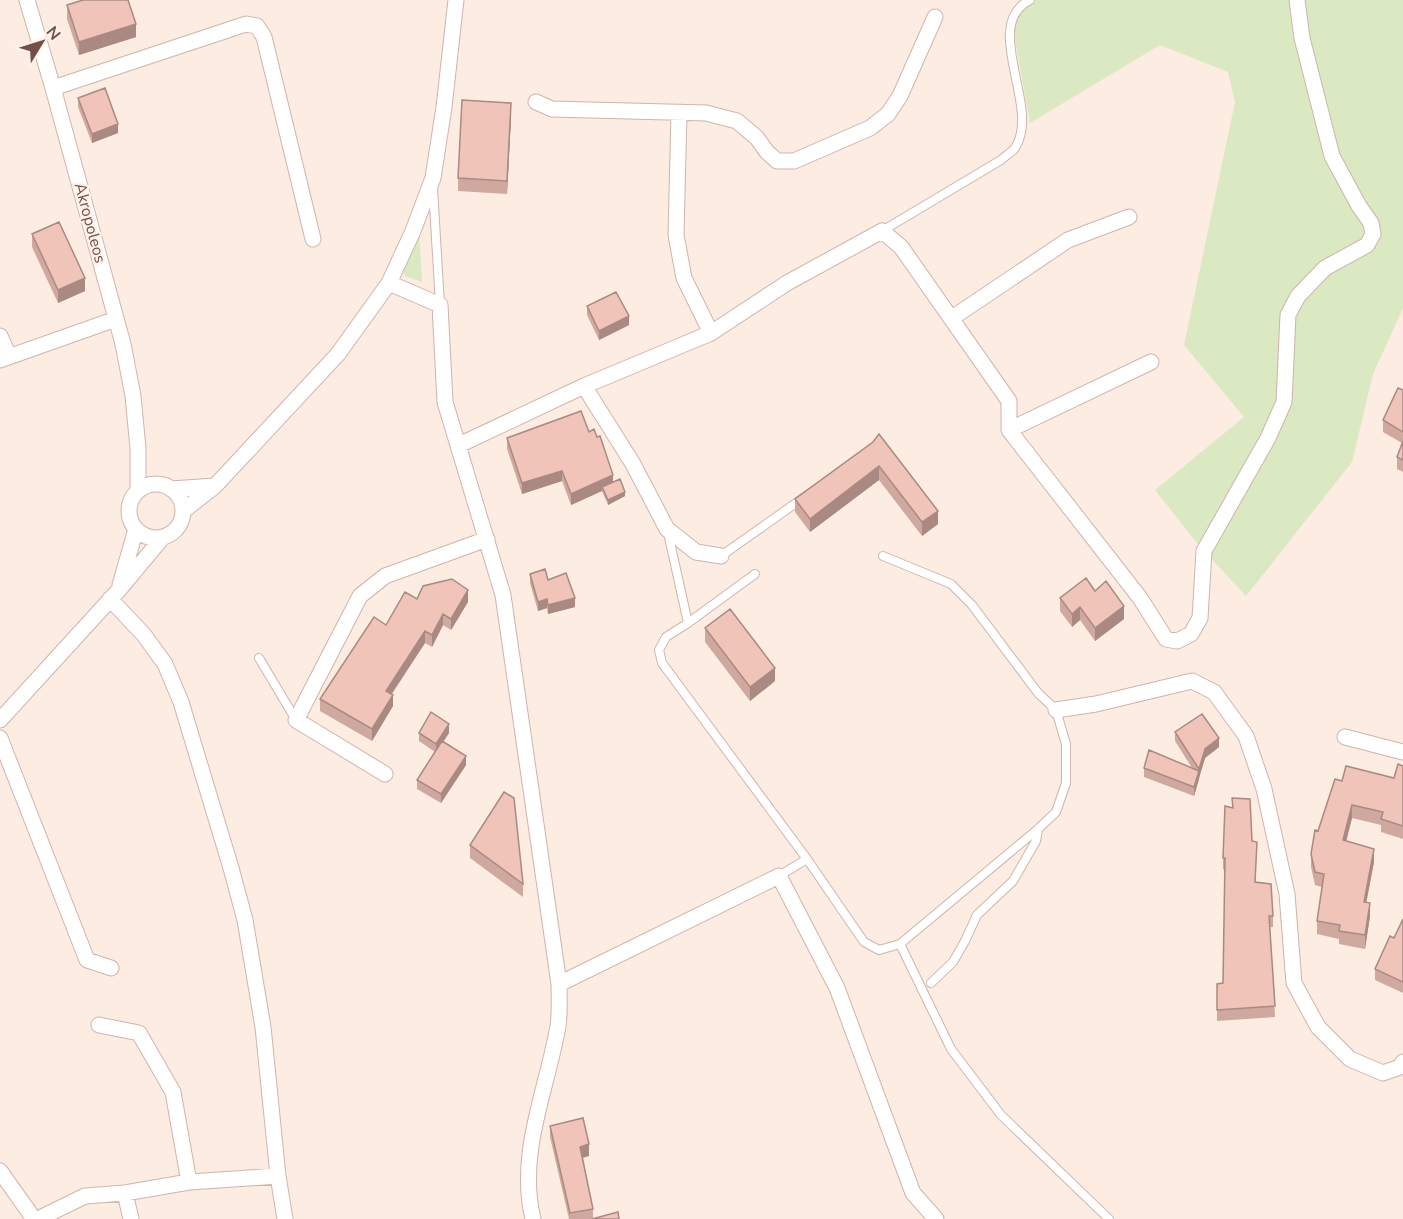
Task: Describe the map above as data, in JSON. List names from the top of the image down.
{
  "streets": {
    "street": ["Akropoleos"]
  },
  "north": "top right"
}
